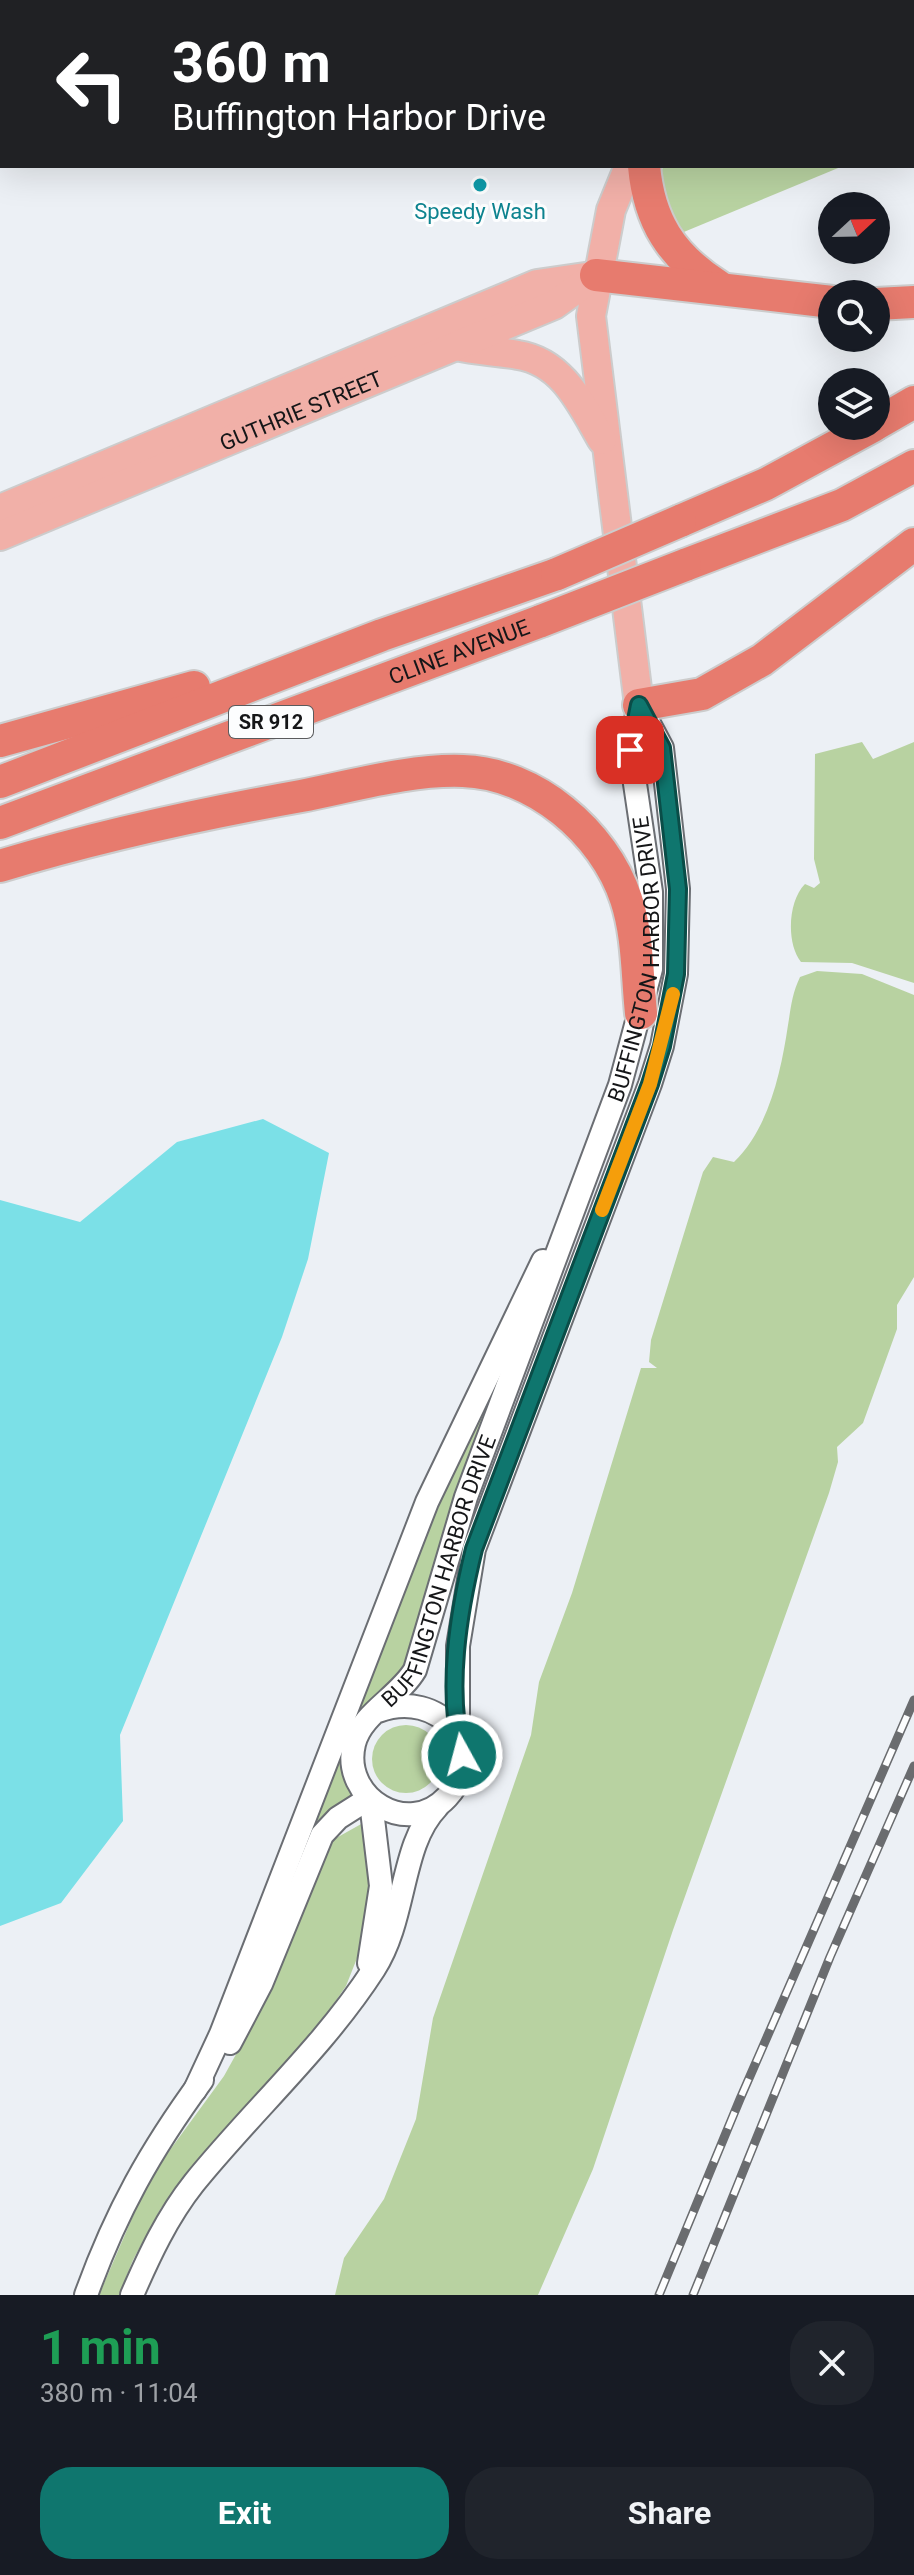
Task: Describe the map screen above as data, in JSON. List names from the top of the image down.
{
  "streets": {
    "highway": ["CLINE AVENUE", "SR 912"],
    "main road": ["GUTHRIE STREET"],
    "street": ["BUFFINGTON HARBOR DRIVE"]
  },
  "places": ["Speedy Wash"],
  "north": "right",
  "page": {
    "turn": ["360 m", "Buffington Harbor Drive"],
    "heading": ["1 min", "380 m · 11:04"],
    "buttons": ["Exit", "Share"]
  }
}
